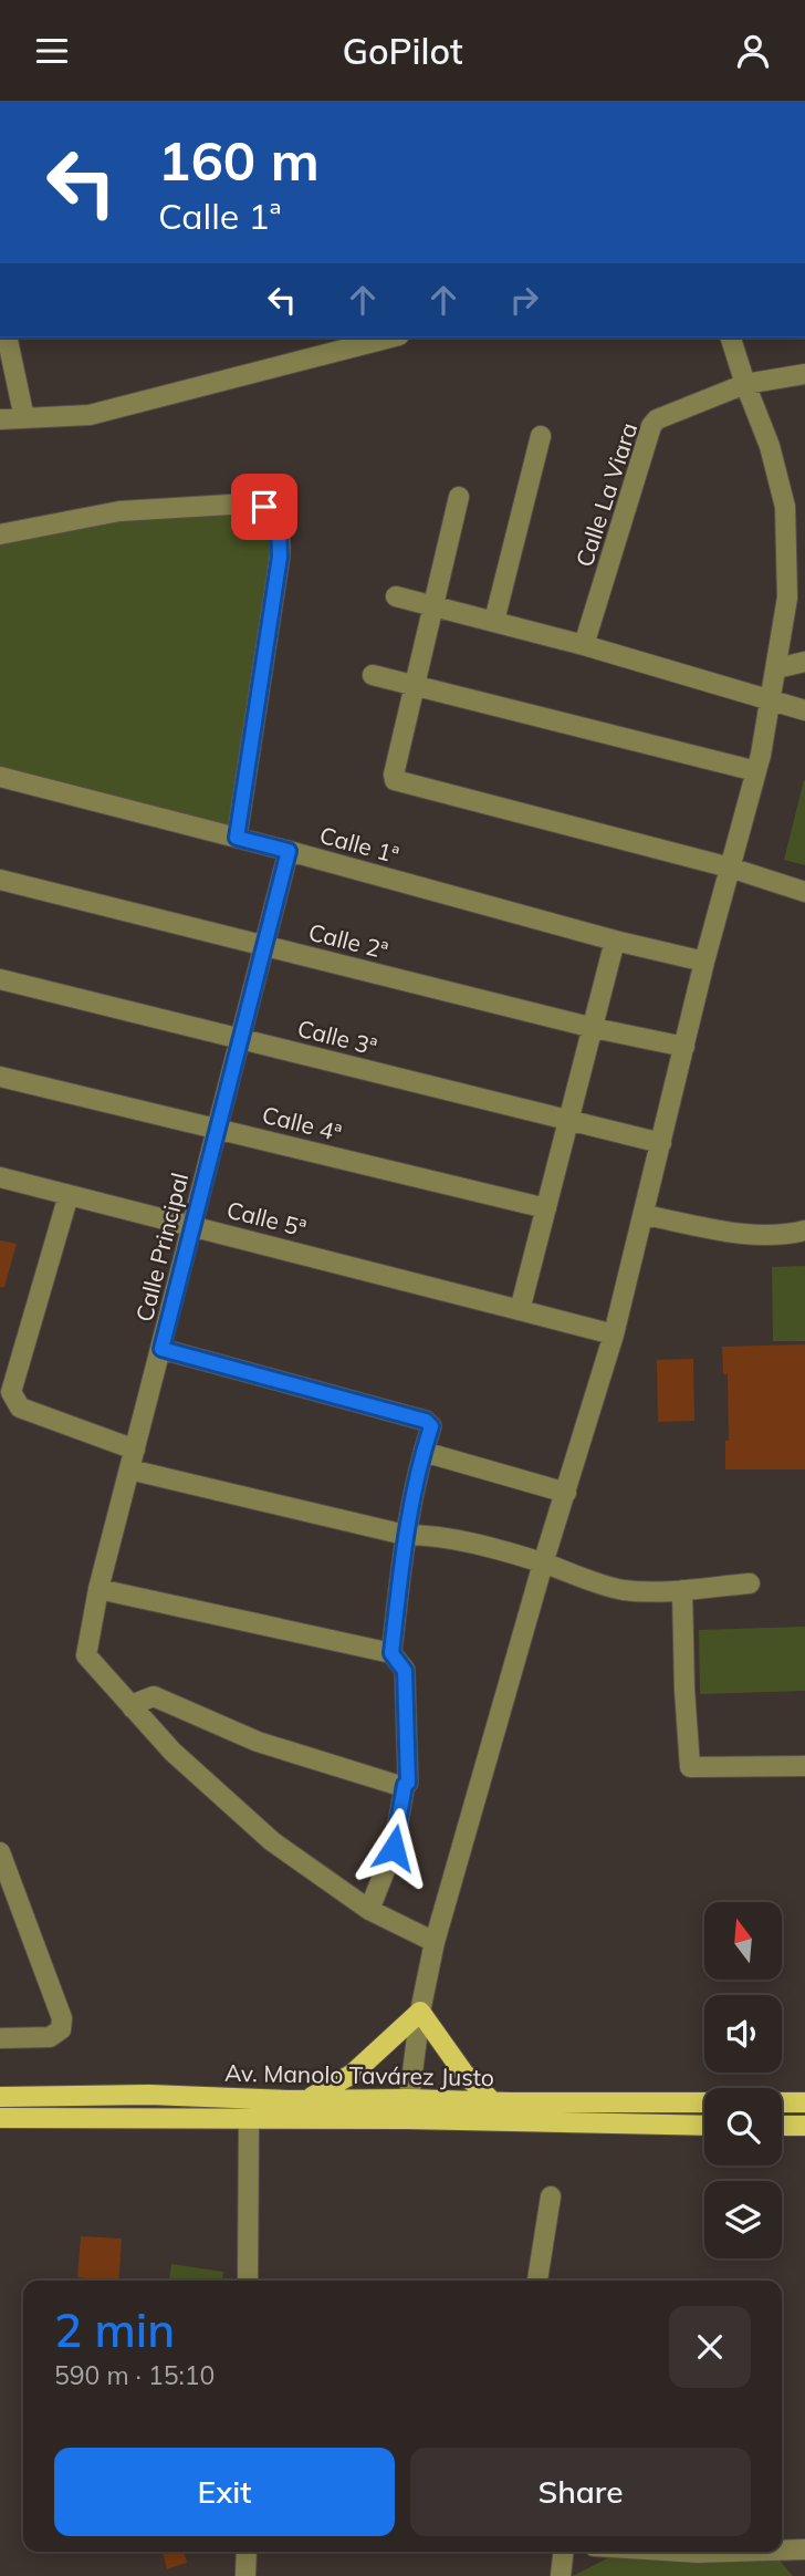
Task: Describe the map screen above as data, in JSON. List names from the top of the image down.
{
  "streets": {
    "main road": ["Av. Manolo Tavárez Justo"],
    "street": [
      "Calle La Viara",
      "Calle 1ª",
      "Calle 2ª",
      "Calle 3ª",
      "Calle 4ª",
      "Calle 5ª",
      "Calle Principal"
    ]
  },
  "crossings": [
    ["Calle 1ª", "Calle Principal"],
    ["Calle 2ª", "Calle Principal"],
    ["Calle 3ª", "Calle Principal"],
    ["Calle 4ª", "Calle Principal"],
    ["Calle 5ª", "Calle Principal"]
  ],
  "north": "top",
  "page": {
    "header": "GoPilot",
    "turn": ["160 m", "Calle 1ª"],
    "heading": ["2 min", "590 m · 15:10"],
    "buttons": ["Exit", "Share"]
  }
}
